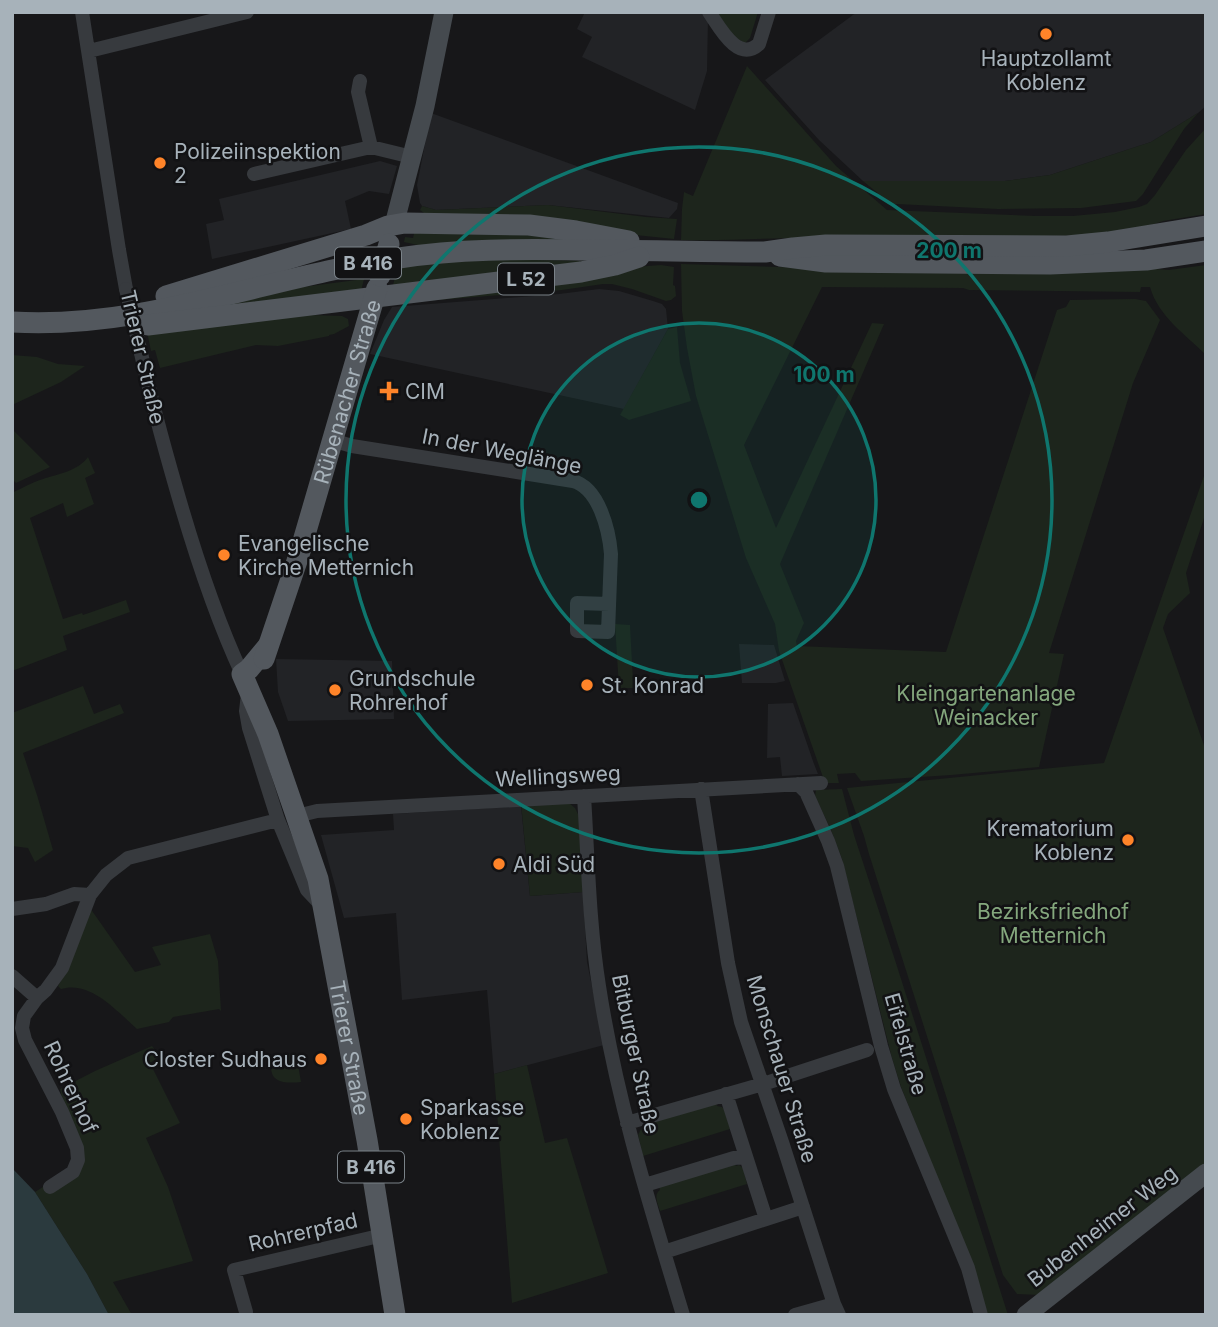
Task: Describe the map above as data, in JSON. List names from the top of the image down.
{
  "streets": {
    "main road": [
      "B 416",
      "L 52",
      "Trierer Straße",
      "Rübenacher Straße"
    ],
    "street": [
      "In der Weglänge",
      "Wellingsweg",
      "Eifelstraße",
      "Bitburger Straße",
      "Monschauer Straße",
      "Rohrerhof",
      "Bubenheimer Weg",
      "Rohrerpfad"
    ]
  },
  "crossings": [
    ["B 416", "L 52"],
    ["B 416", "Rübenacher Straße"],
    ["L 52", "Rübenacher Straße"],
    ["Trierer Straße", "Rübenacher Straße"],
    ["Trierer Straße", "Wellingsweg"],
    ["Trierer Straße", "Rohrerhof"],
    ["Trierer Straße", "Rohrerpfad"],
    ["Rübenacher Straße", "In der Weglänge"],
    ["Wellingsweg", "Eifelstraße"],
    ["Wellingsweg", "Bitburger Straße"],
    ["Wellingsweg", "Monschauer Straße"],
    ["Wellingsweg", "Rohrerhof"]
  ],
  "parks": ["Kleingartenanlage Weinacker", "Bezirksfriedhof Metternich"],
  "places": {
    "other": [
      "Hauptzollamt Koblenz",
      "Polizeiinspektion 2",
      "Evangelische Kirche Metternich",
      "St. Konrad",
      "Grundschule Rohrerhof",
      "Krematorium Koblenz",
      "Aldi Süd",
      "Closter Sudhaus",
      "Sparkasse Koblenz"
    ],
    "health": ["CIM"]
  },
  "rings": ["200 m", "100 m"]
}
